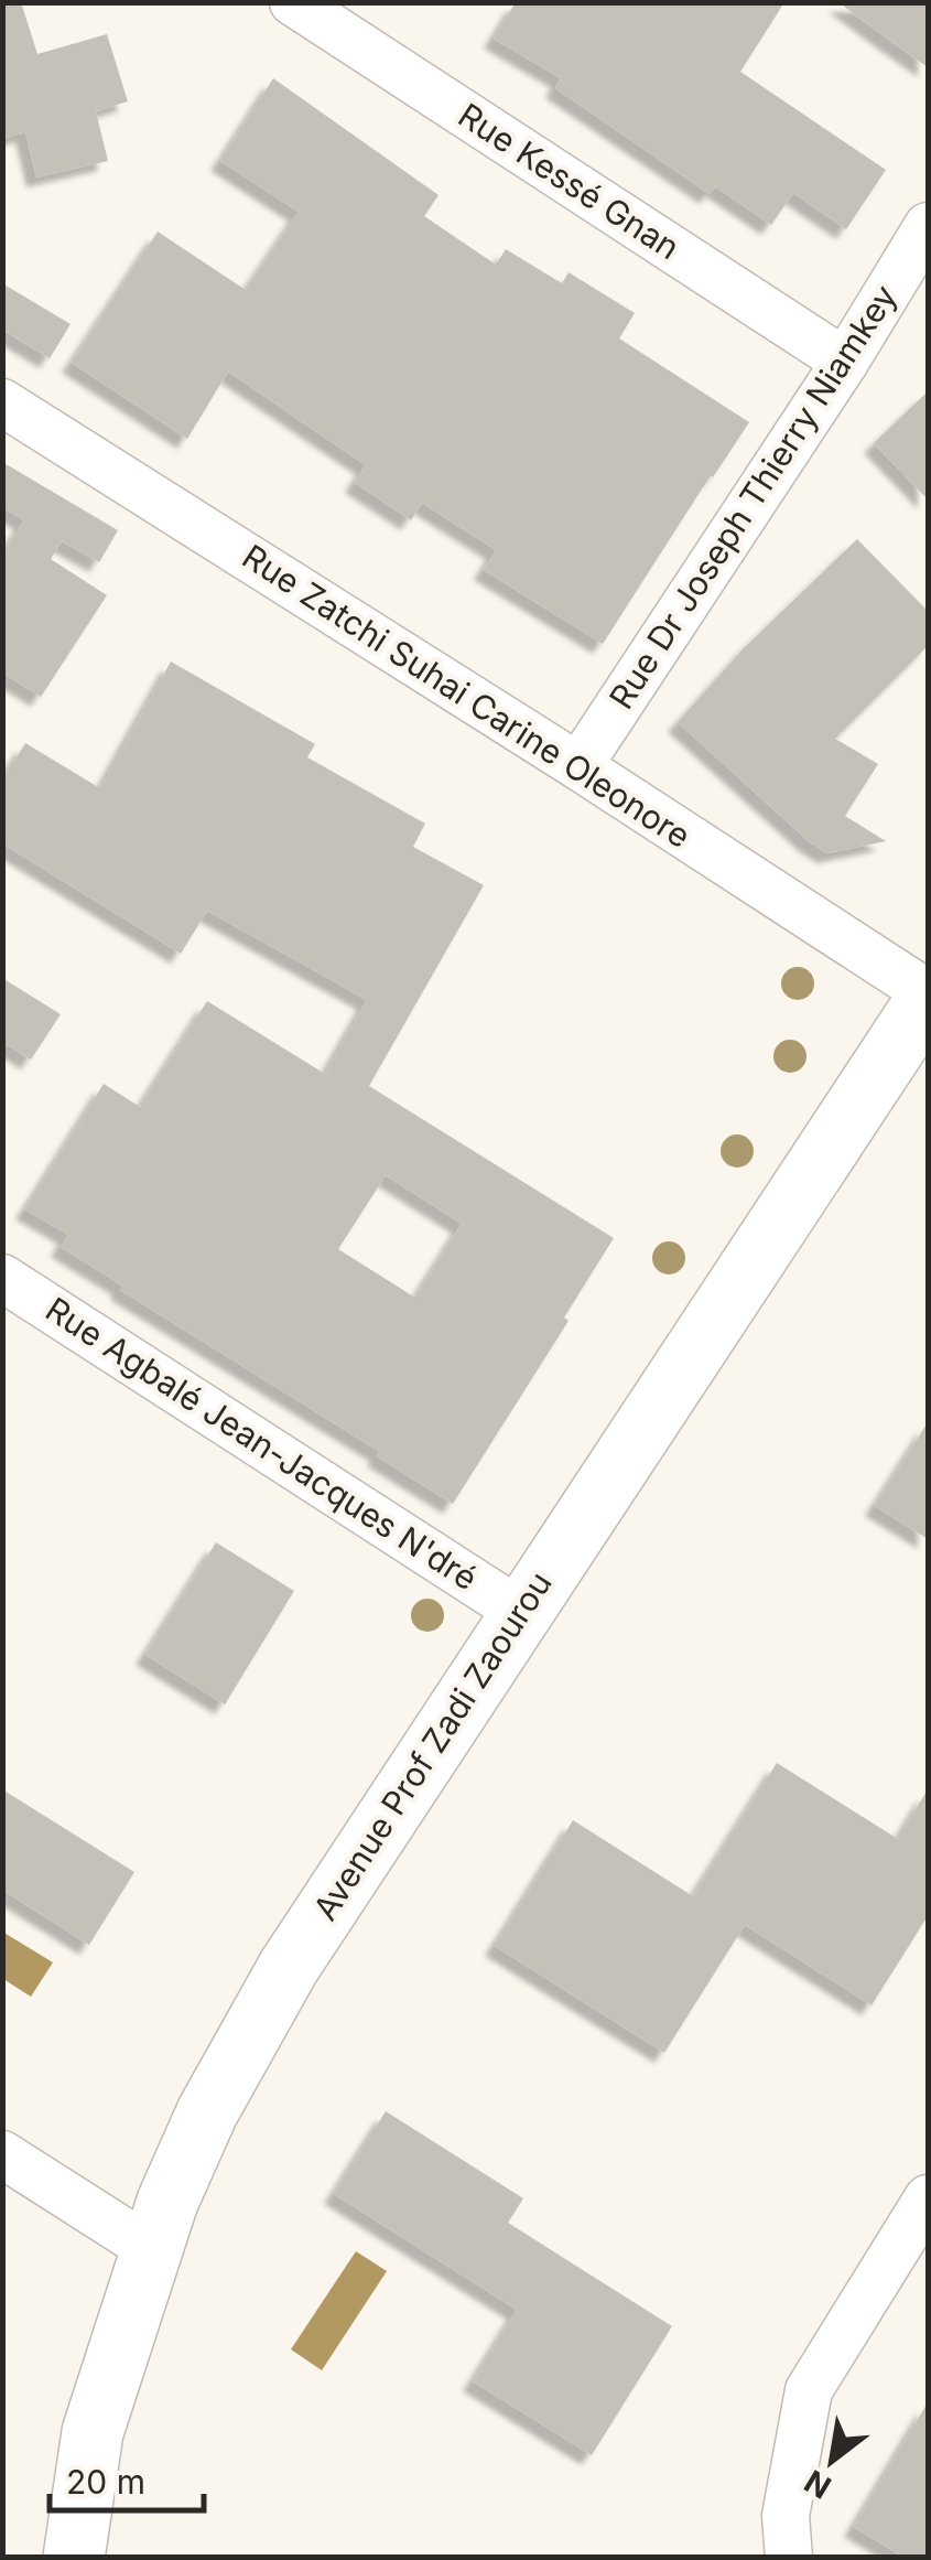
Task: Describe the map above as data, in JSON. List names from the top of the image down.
{
  "streets": {
    "main road": ["Avenue Prof Zadi Zaourou"],
    "street": [
      "Rue Kessé Gnan",
      "Rue Dr Joseph Thierry Niamkey",
      "Rue Zatchi Suhai Carine Oleonore",
      "Rue Agbalé Jean-Jacques N'dré"
    ]
  },
  "crossings": [
    ["Rue Kessé Gnan", "Rue Dr Joseph Thierry Niamkey"],
    ["Rue Dr Joseph Thierry Niamkey", "Rue Zatchi Suhai Carine Oleonore"],
    ["Rue Zatchi Suhai Carine Oleonore", "Avenue Prof Zadi Zaourou"],
    ["Rue Agbalé Jean-Jacques N'dré", "Avenue Prof Zadi Zaourou"]
  ],
  "scale_bar": "20 m",
  "north": "bottom left"
}
